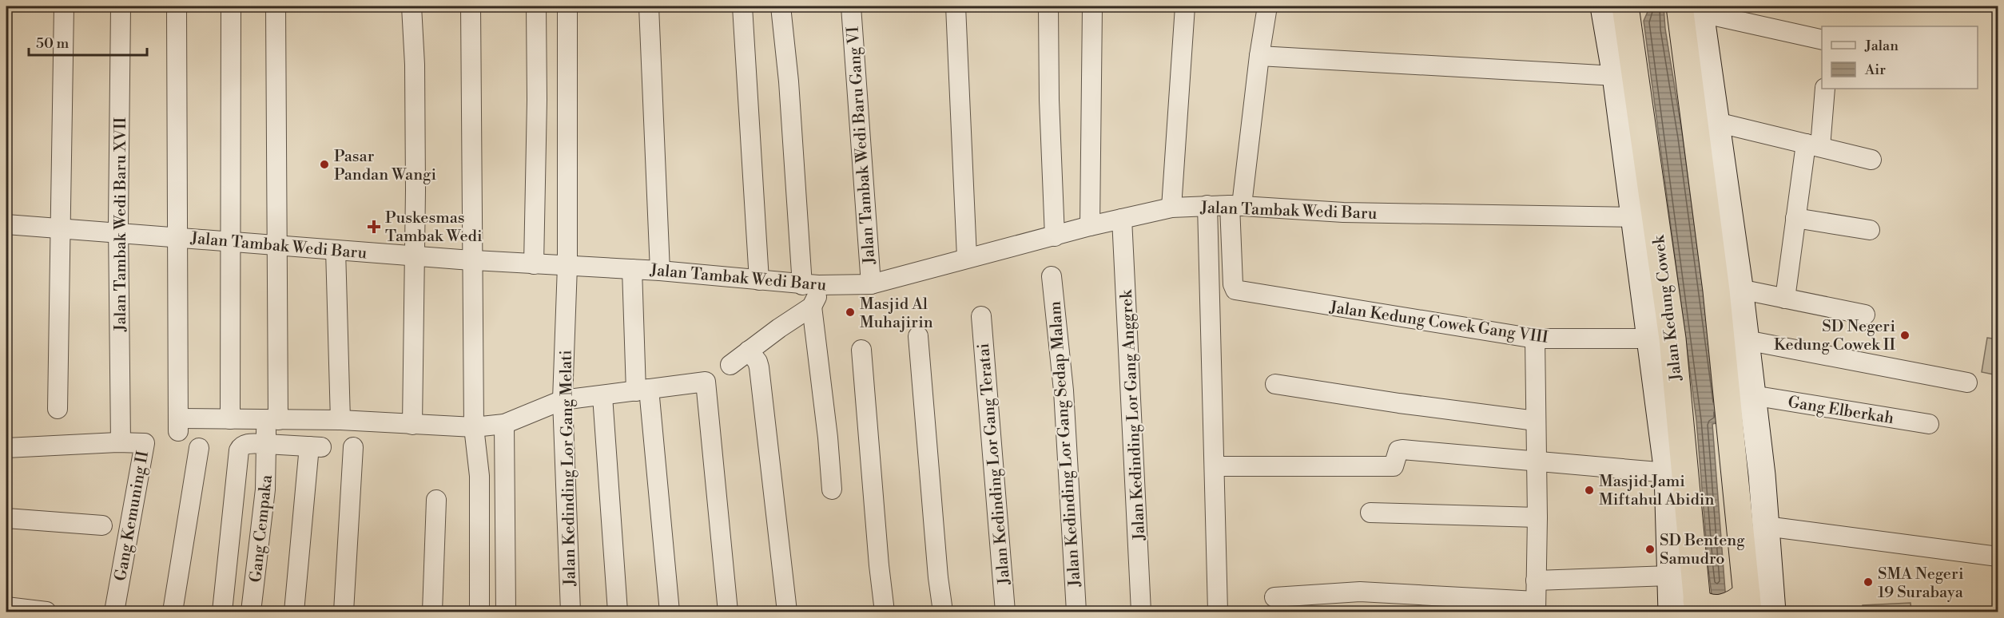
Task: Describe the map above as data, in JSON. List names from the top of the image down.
{
  "streets": {
    "highway": ["Jalan Kedung Cowek"],
    "street": [
      "Jalan Tambak Wedi Baru Gang VI",
      "Jalan Tambak Wedi Baru",
      "Jalan Tambak Wedi Baru XVII",
      "Jalan Kedung Cowek Gang VIII",
      "Gang Elberkah",
      "Jalan Kedinding Lor Gang Anggrek",
      "Jalan Kedinding Lor Gang Sedap Malam",
      "Jalan Kedinding Lor Gang Teratai",
      "Jalan Kedinding Lor Gang Melati",
      "Gang Kemuning II",
      "Gang Cempaka"
    ]
  },
  "crossings": [
    ["Jalan Tambak Wedi Baru Gang VI", "Jalan Tambak Wedi Baru"],
    ["Jalan Tambak Wedi Baru", "Jalan Tambak Wedi Baru XVII"],
    ["Jalan Tambak Wedi Baru", "Jalan Kedung Cowek"],
    ["Jalan Tambak Wedi Baru", "Jalan Kedung Cowek Gang VIII"],
    ["Jalan Tambak Wedi Baru", "Jalan Kedinding Lor Gang Anggrek"],
    ["Jalan Tambak Wedi Baru", "Jalan Kedinding Lor Gang Melati"],
    ["Jalan Tambak Wedi Baru", "Gang Cempaka"],
    ["Jalan Tambak Wedi Baru XVII", "Gang Kemuning II"],
    ["Jalan Kedung Cowek", "Jalan Kedung Cowek Gang VIII"],
    ["Jalan Kedung Cowek", "Gang Elberkah"]
  ],
  "places": {
    "other": [
      "Pasar Pandan Wangi",
      "Masjid Al Muhajirin",
      "SD Negeri Kedung Cowek II",
      "Masjid Jami Miftahul Abidin",
      "SD Benteng Samudro",
      "SMA Negeri 19 Surabaya"
    ],
    "health": ["Puskesmas Tambak Wedi"]
  },
  "legend": ["Jalan", "Air"],
  "scale_bar": "50 m"
}
